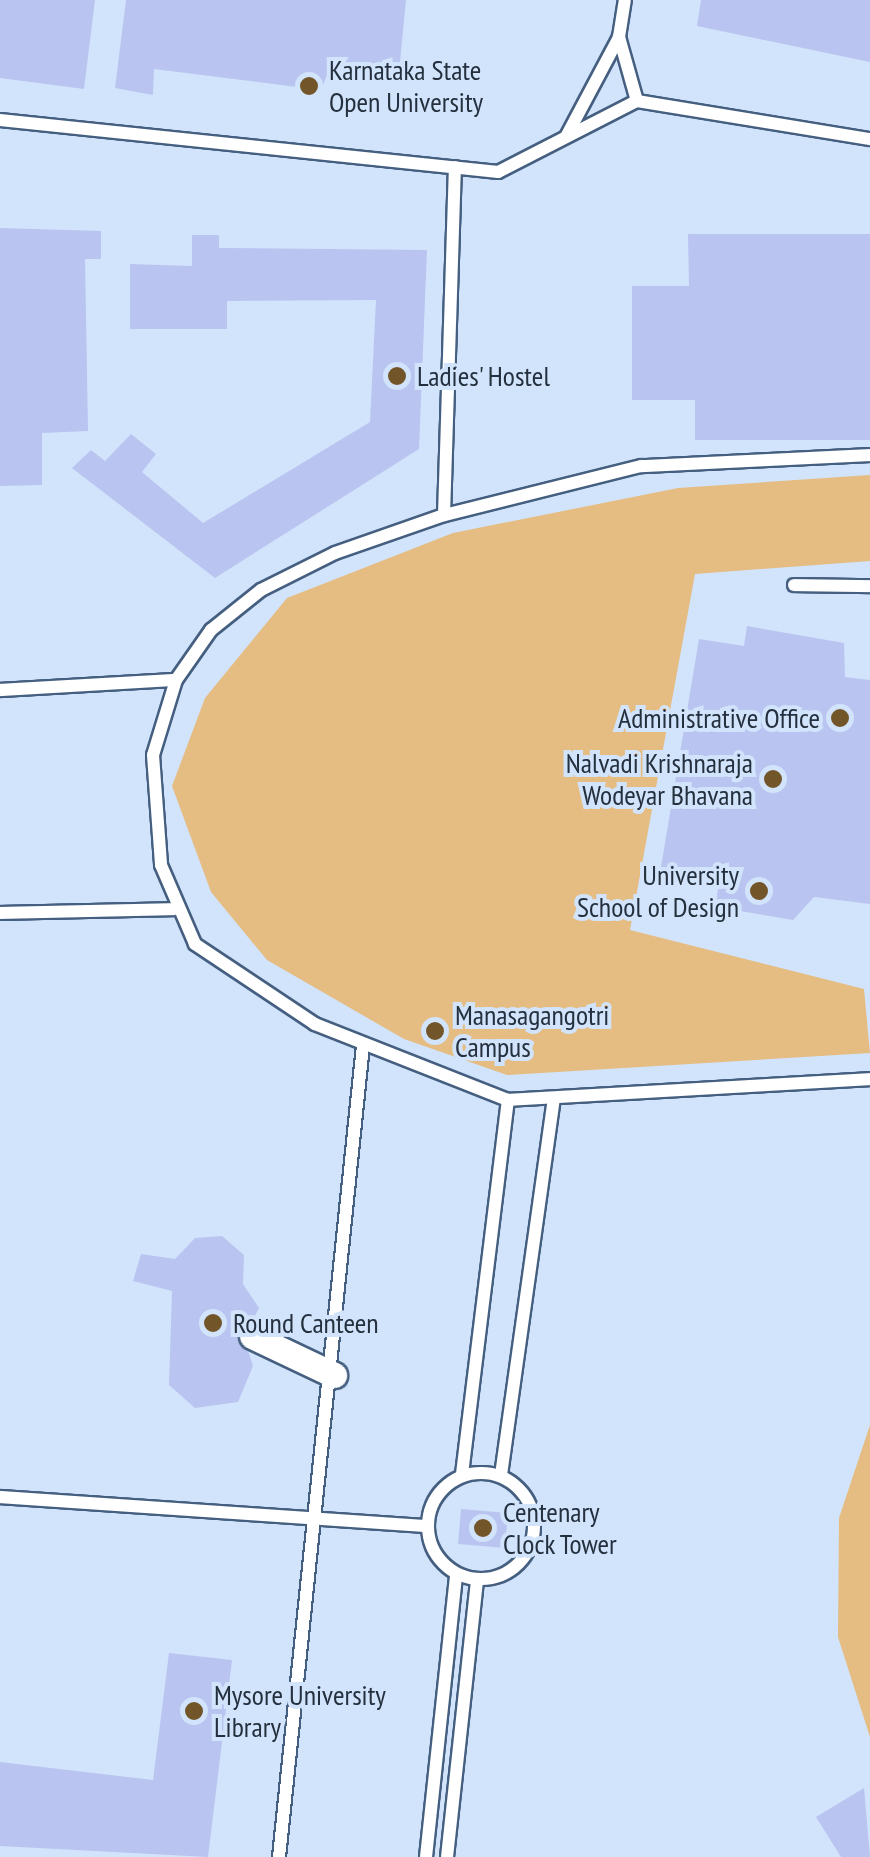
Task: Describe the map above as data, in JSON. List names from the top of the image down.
{
  "places": [
    "Karnataka State Open University",
    "Ladies' Hostel",
    "Administrative Office",
    "Nalvadi Krishnaraja Wodeyar Bhavana",
    "University School of Design",
    "Manasagangotri Campus",
    "Round Canteen",
    "Centenary Clock Tower",
    "Mysore University Library"
  ]
}
